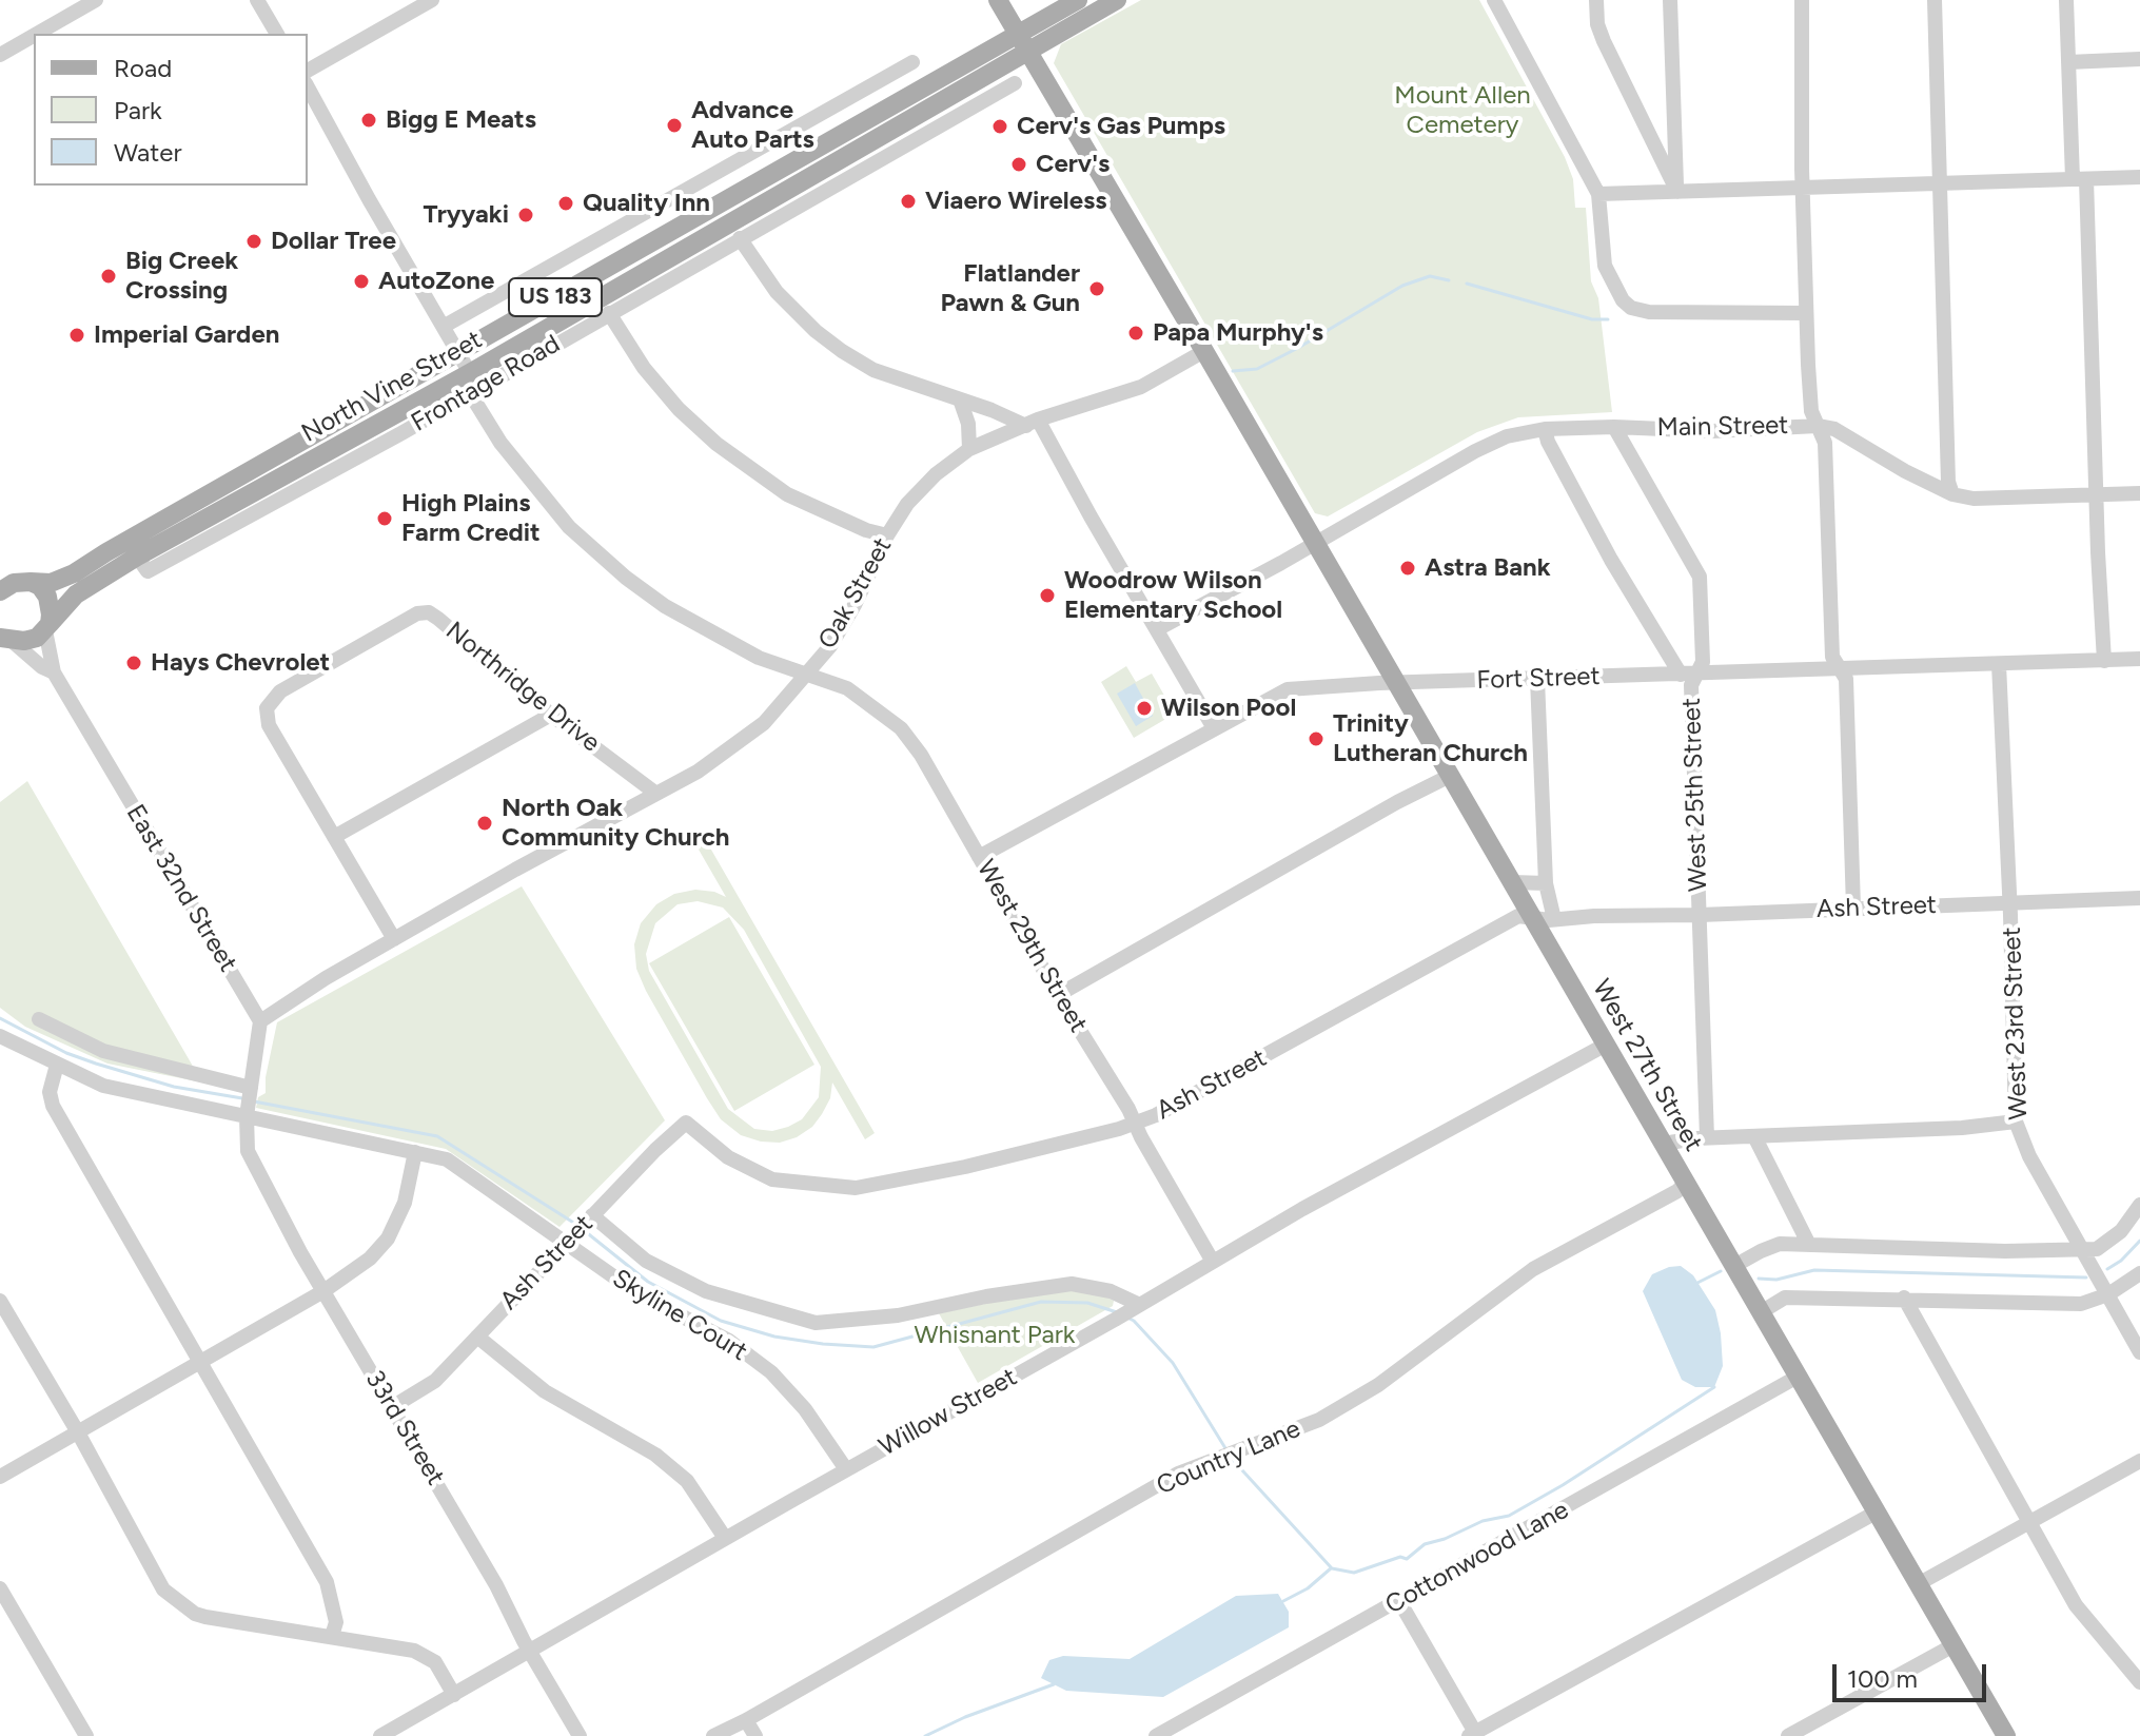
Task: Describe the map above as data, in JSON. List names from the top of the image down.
{
  "streets": {
    "main road": ["US 183", "North Vine Street", "West 27th Street"],
    "street": [
      "Frontage Road",
      "Main Street",
      "Oak Street",
      "Fort Street",
      "Northridge Drive",
      "West 25th Street",
      "East 32nd Street",
      "Ash Street",
      "West 29th Street",
      "West 23rd Street",
      "Skyline Court",
      "Willow Street",
      "33rd Street",
      "Country Lane",
      "Cottonwood Lane"
    ]
  },
  "crossings": [
    ["Frontage Road", "North Vine Street"],
    ["Frontage Road", "West 29th Street"],
    ["North Vine Street", "East 32nd Street"],
    ["North Vine Street", "West 27th Street"],
    ["Main Street", "West 25th Street"],
    ["Main Street", "West 27th Street"],
    ["Oak Street", "Northridge Drive"],
    ["Oak Street", "East 32nd Street"],
    ["Oak Street", "West 29th Street"],
    ["Oak Street", "West 27th Street"],
    ["Fort Street", "West 25th Street"],
    ["Fort Street", "West 29th Street"],
    ["Fort Street", "West 23rd Street"],
    ["Fort Street", "West 27th Street"],
    ["West 25th Street", "Ash Street"],
    ["Ash Street", "West 29th Street"],
    ["Ash Street", "West 23rd Street"],
    ["Ash Street", "West 27th Street"],
    ["Ash Street", "Skyline Court"],
    ["Ash Street", "33rd Street"],
    ["West 29th Street", "Willow Street"],
    ["West 27th Street", "Willow Street"],
    ["West 27th Street", "Country Lane"],
    ["West 27th Street", "Cottonwood Lane"],
    ["Skyline Court", "Willow Street"],
    ["Skyline Court", "33rd Street"],
    ["Willow Street", "33rd Street"]
  ],
  "parks": ["Mount Allen Cemetery", "Whisnant Park"],
  "places": [
    "Bigg E Meats",
    "Advance Auto Parts",
    "Cerv's Gas Pumps",
    "Cerv's",
    "Viaero Wireless",
    "Quality Inn",
    "Tryyaki",
    "Dollar Tree",
    "Big Creek Crossing",
    "AutoZone",
    "Flatlander Pawn & Gun",
    "Papa Murphy's",
    "Imperial Garden",
    "High Plains Farm Credit",
    "Astra Bank",
    "Woodrow Wilson Elementary School",
    "Hays Chevrolet",
    "Wilson Pool",
    "Trinity Lutheran Church",
    "North Oak Community Church"
  ],
  "legend": ["Road", "Park", "Water"],
  "scale_bar": "100 m"
}
